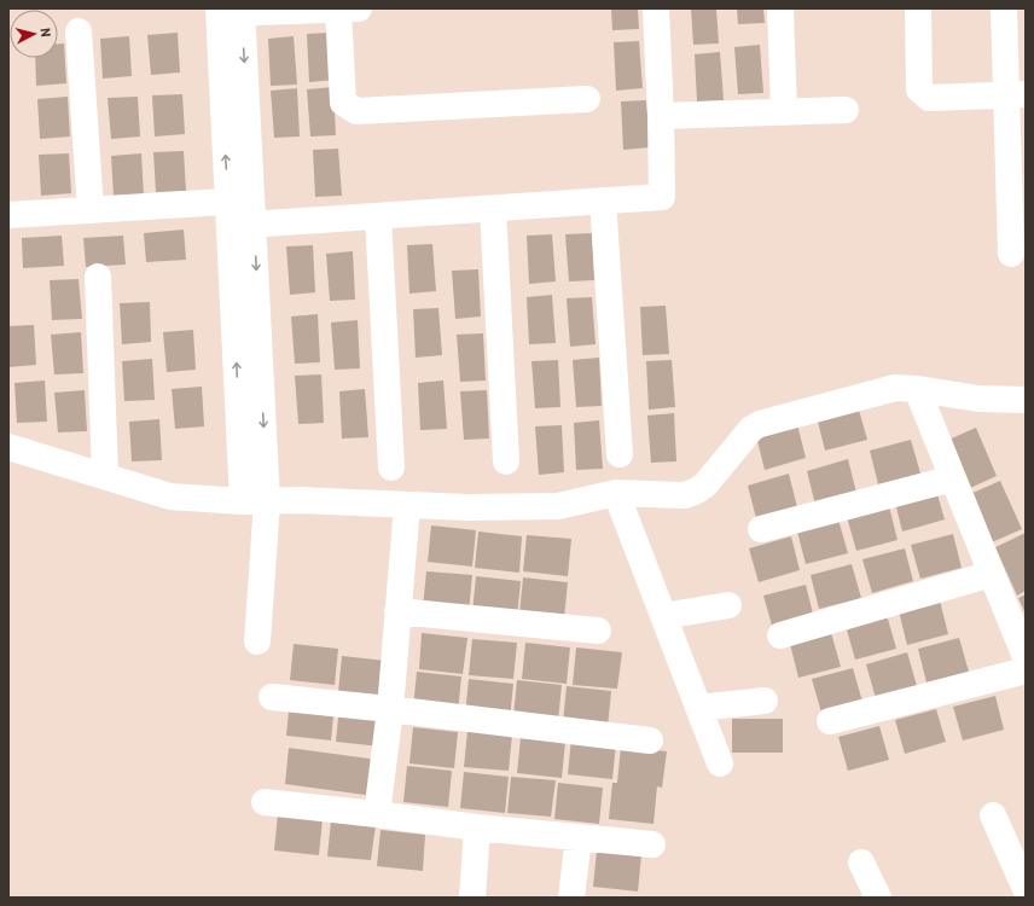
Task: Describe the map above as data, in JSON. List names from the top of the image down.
{
  "north": "right"
}
